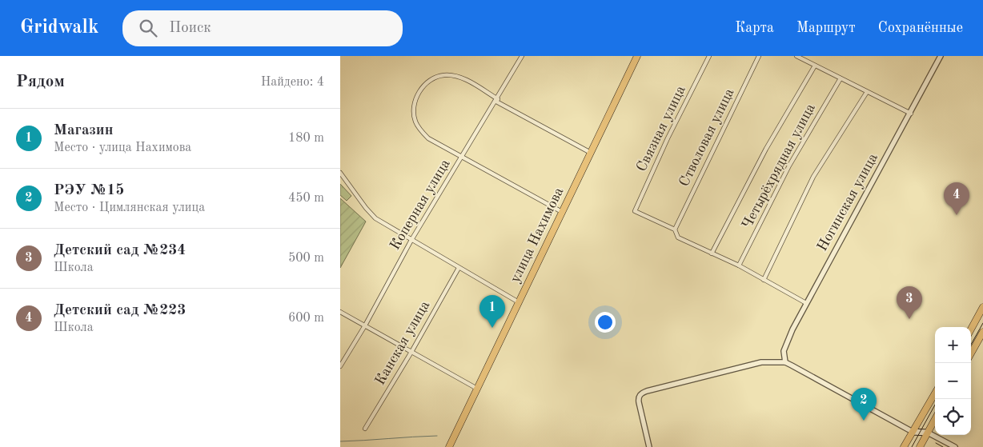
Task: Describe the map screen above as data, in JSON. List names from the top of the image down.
{
  "streets": {
    "main road": ["улица Нахимова"],
    "street": [
      "Связная улица",
      "Стволовая улица",
      "Четырёхрядная улица",
      "Ногинская улица",
      "Коперная улица",
      "Канская улица"
    ]
  },
  "crossings": [
    ["Связная улица", "Стволовая улица"]
  ],
  "page": {
    "header": "Gridwalk",
    "search": "Поиск",
    "nav": ["Карта", "Маршрут", "Сохранённые"],
    "heading": ["Рядом", "Найдено: 4"],
    "list": [
      {
        "mark": "1",
        "name": "Магазин",
        "note": "Место · улица Нахимова",
        "value": "180 m"
      },
      {
        "mark": "2",
        "name": "РЭУ №15",
        "note": "Место · Цимлянская улица",
        "value": "450 m"
      },
      {
        "mark": "3",
        "name": "Детский сад №234",
        "note": "Школа",
        "value": "500 m"
      },
      {
        "mark": "4",
        "name": "Детский сад №223",
        "note": "Школа",
        "value": "600 m"
      }
    ],
    "pins": [
      "4",
      "3",
      "1",
      "2"
    ],
    "map_buttons": ["+", "−"]
  }
}
